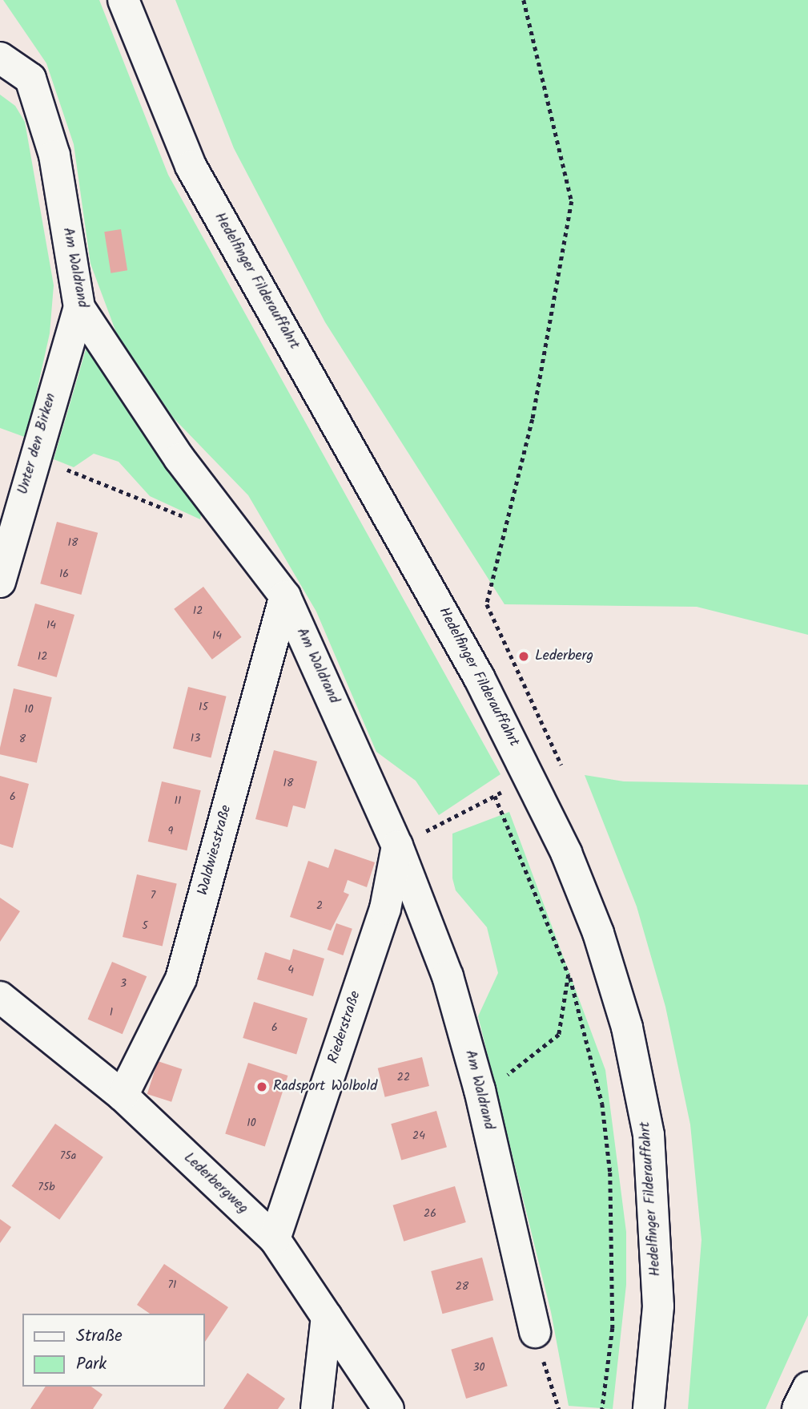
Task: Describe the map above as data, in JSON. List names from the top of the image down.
{
  "streets": {
    "street": [
      "Am Waldrand",
      "Hedelfinger Filderauffahrt",
      "Unter den Birken",
      "Waldwiesstraße",
      "Riederstraße",
      "Lederbergweg"
    ]
  },
  "crossings": [
    ["Am Waldrand", "Unter den Birken"],
    ["Am Waldrand", "Waldwiesstraße"],
    ["Am Waldrand", "Riederstraße"],
    ["Waldwiesstraße", "Lederbergweg"],
    ["Riederstraße", "Lederbergweg"]
  ],
  "places": ["Lederberg", "Radsport Wolbold"],
  "house_numbers": [
    "18",
    "16",
    "12",
    "14",
    "14",
    "12",
    "15",
    "10",
    "13",
    "8",
    "18",
    "6",
    "11",
    "9",
    "7",
    "2",
    "5",
    "4",
    "3",
    "1",
    "6",
    "22",
    "10",
    "24",
    "75a",
    "75b",
    "26",
    "71",
    "28",
    "30"
  ],
  "legend": ["Straße", "Park"]
}
